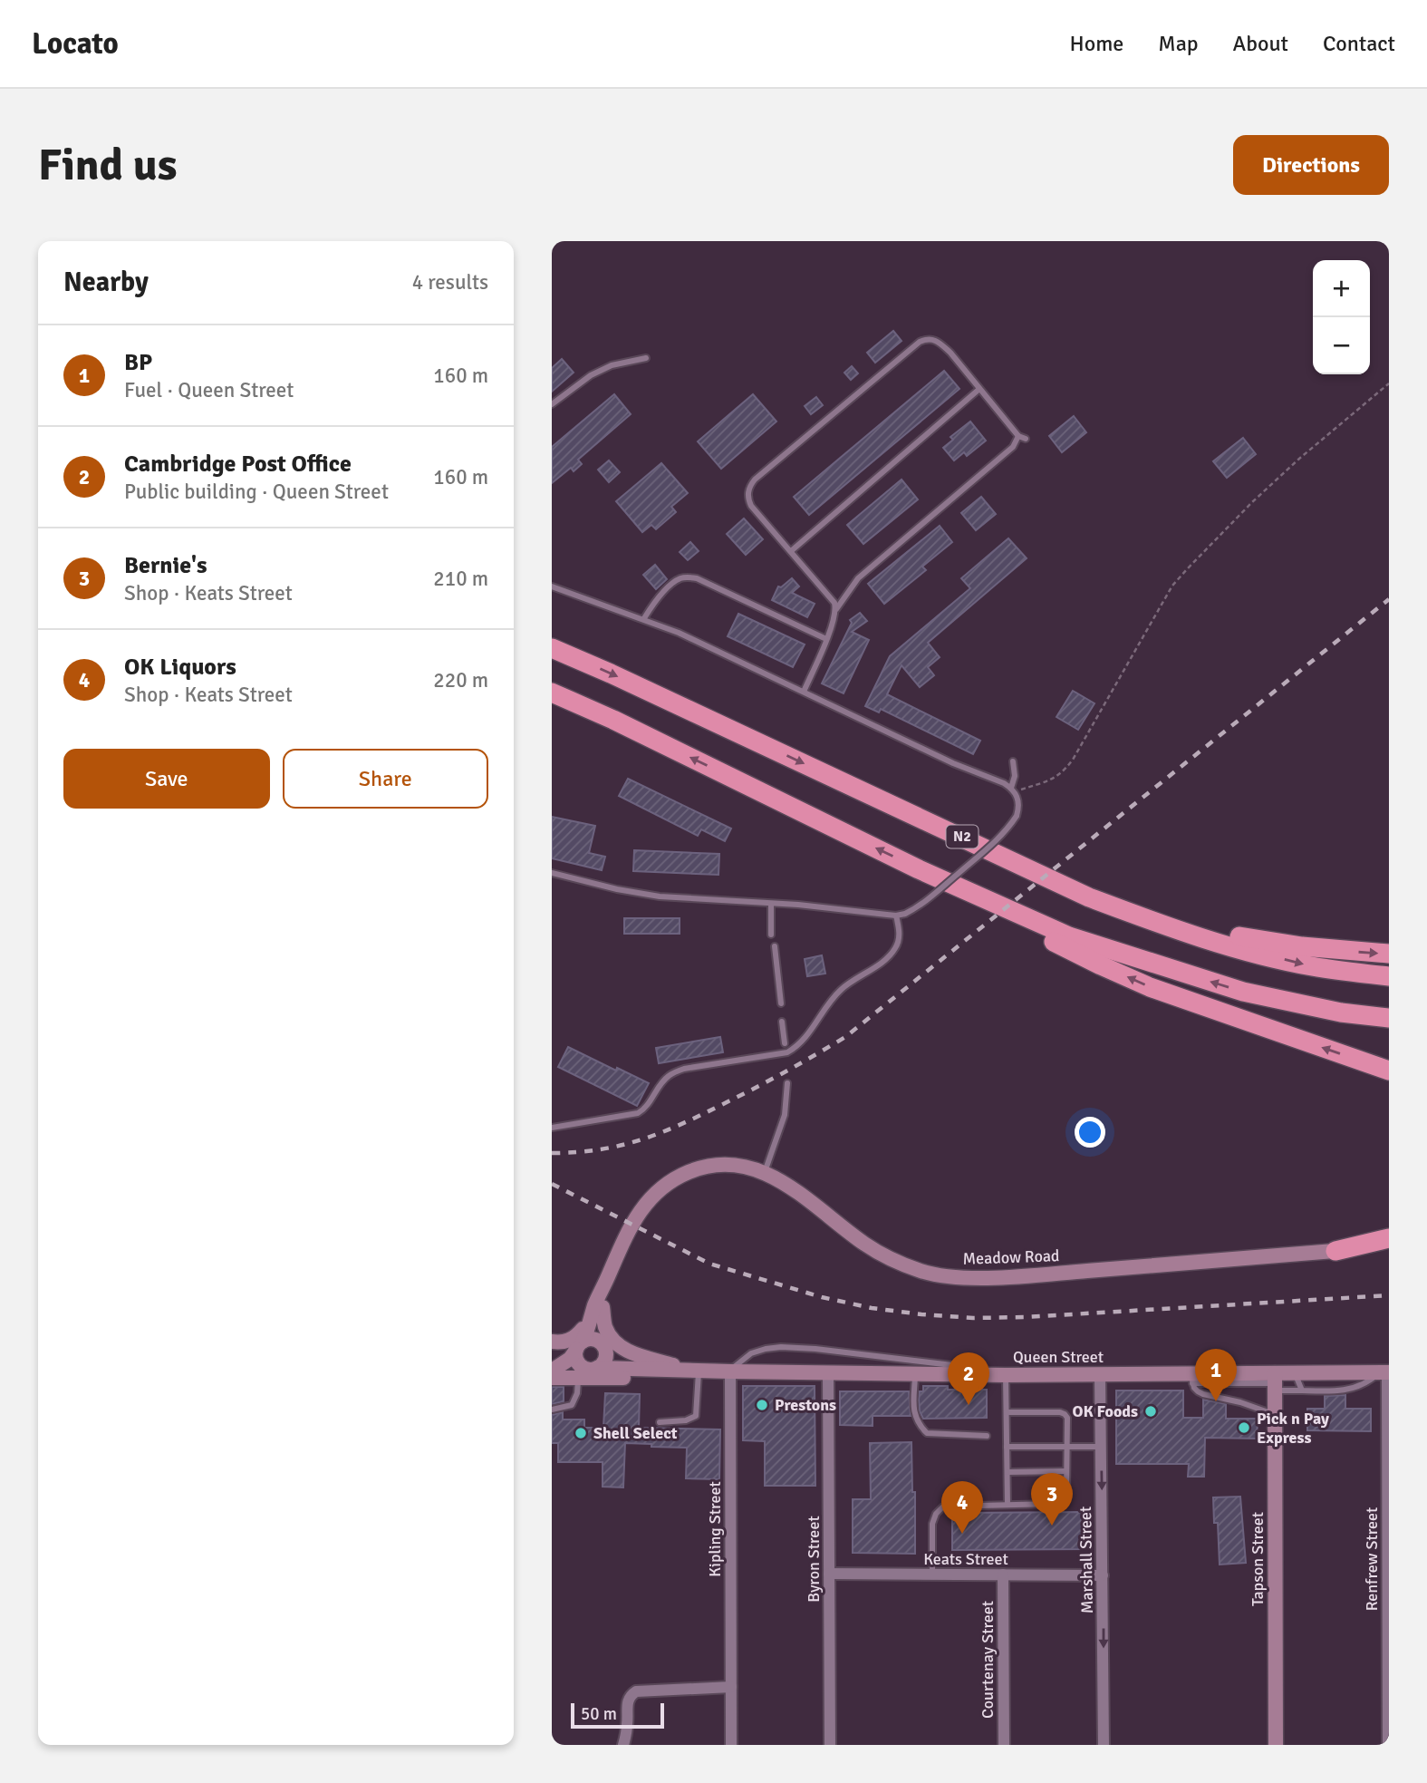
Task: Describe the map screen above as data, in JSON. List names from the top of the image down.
{
  "streets": {
    "highway": ["N2"],
    "main road": ["Meadow Road", "Queen Street", "Tapson Street"],
    "street": [
      "Kipling Street",
      "Byron Street",
      "Keats Street",
      "Renfrew Street",
      "Marshall Street",
      "Courtenay Street"
    ]
  },
  "crossings": [
    ["Meadow Road", "Queen Street"],
    ["Queen Street", "Kipling Street"],
    ["Queen Street", "Byron Street"],
    ["Queen Street", "Tapson Street"],
    ["Queen Street", "Renfrew Street"],
    ["Queen Street", "Marshall Street"],
    ["Byron Street", "Keats Street"],
    ["Keats Street", "Marshall Street"],
    ["Keats Street", "Courtenay Street"]
  ],
  "one_way": ["Marshall Street"],
  "places": [
    "Prestons",
    "OK Foods",
    "Pick n Pay Express",
    "Shell Select"
  ],
  "scale_bar": "50 m",
  "page": {
    "header": "Locato",
    "nav": [
      "Home",
      "Map",
      "About",
      "Contact"
    ],
    "buttons": [
      "Directions",
      ["Save", "Share"]
    ],
    "title": "Find us",
    "heading": ["Nearby", "4 results"],
    "map_buttons": ["+", "−"],
    "list": [
      {
        "mark": "1",
        "name": "BP",
        "note": "Fuel · Queen Street",
        "value": "160 m"
      },
      {
        "mark": "2",
        "name": "Cambridge Post Office",
        "note": "Public building · Queen Street",
        "value": "160 m"
      },
      {
        "mark": "3",
        "name": "Bernie's",
        "note": "Shop · Keats Street",
        "value": "210 m"
      },
      {
        "mark": "4",
        "name": "OK Liquors",
        "note": "Shop · Keats Street",
        "value": "220 m"
      }
    ],
    "pins": [
      "1",
      "2",
      "3",
      "4"
    ],
    "scale": "50 m"
  }
}
